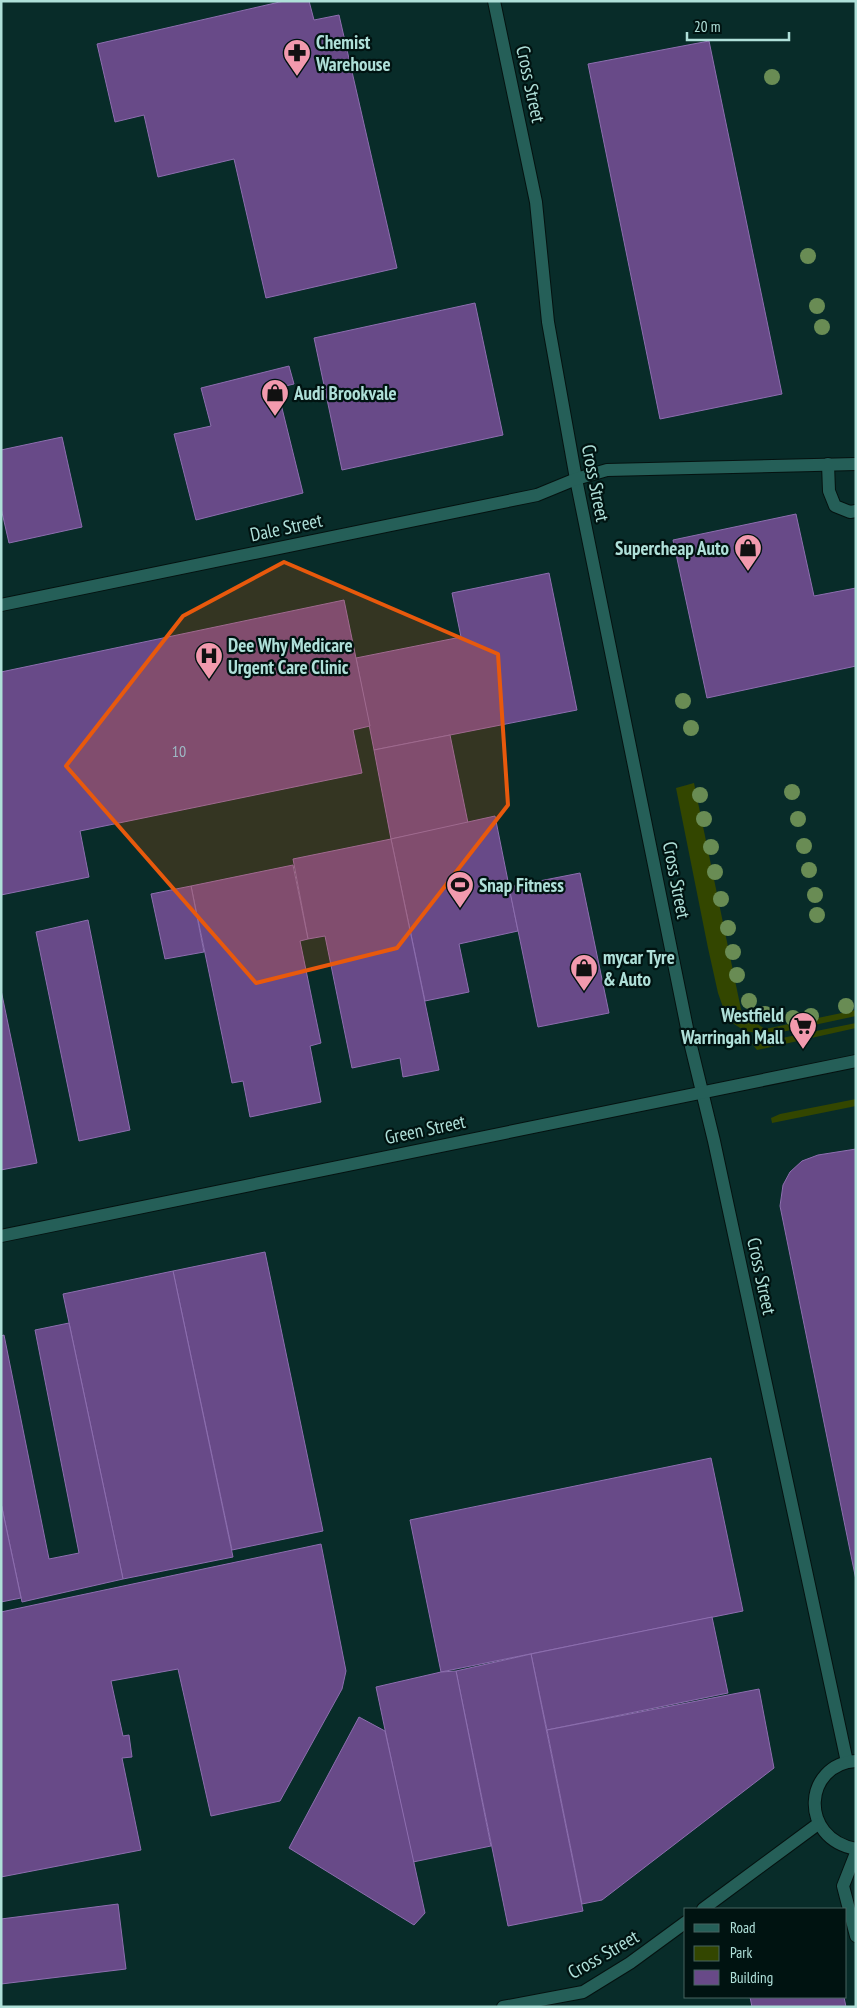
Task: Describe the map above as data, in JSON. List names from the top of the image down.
{
  "streets": {
    "street": ["Cross Street", "Dale Street", "Green Street"]
  },
  "crossings": [
    ["Cross Street", "Dale Street"],
    ["Cross Street", "Green Street"]
  ],
  "places": {
    "pharmacy": ["Chemist Warehouse"],
    "shop": ["Audi Brookvale", "Supercheap Auto", "mycar Tyre & Auto"],
    "hospital": ["Dee Why Medicare Urgent Care Clinic"],
    "sports": ["Snap Fitness"],
    "supermarket": ["Westfield Warringah Mall"]
  },
  "house_numbers": ["10"],
  "legend": ["Road", "Park", "Building"],
  "scale_bar": "20 m"
}
